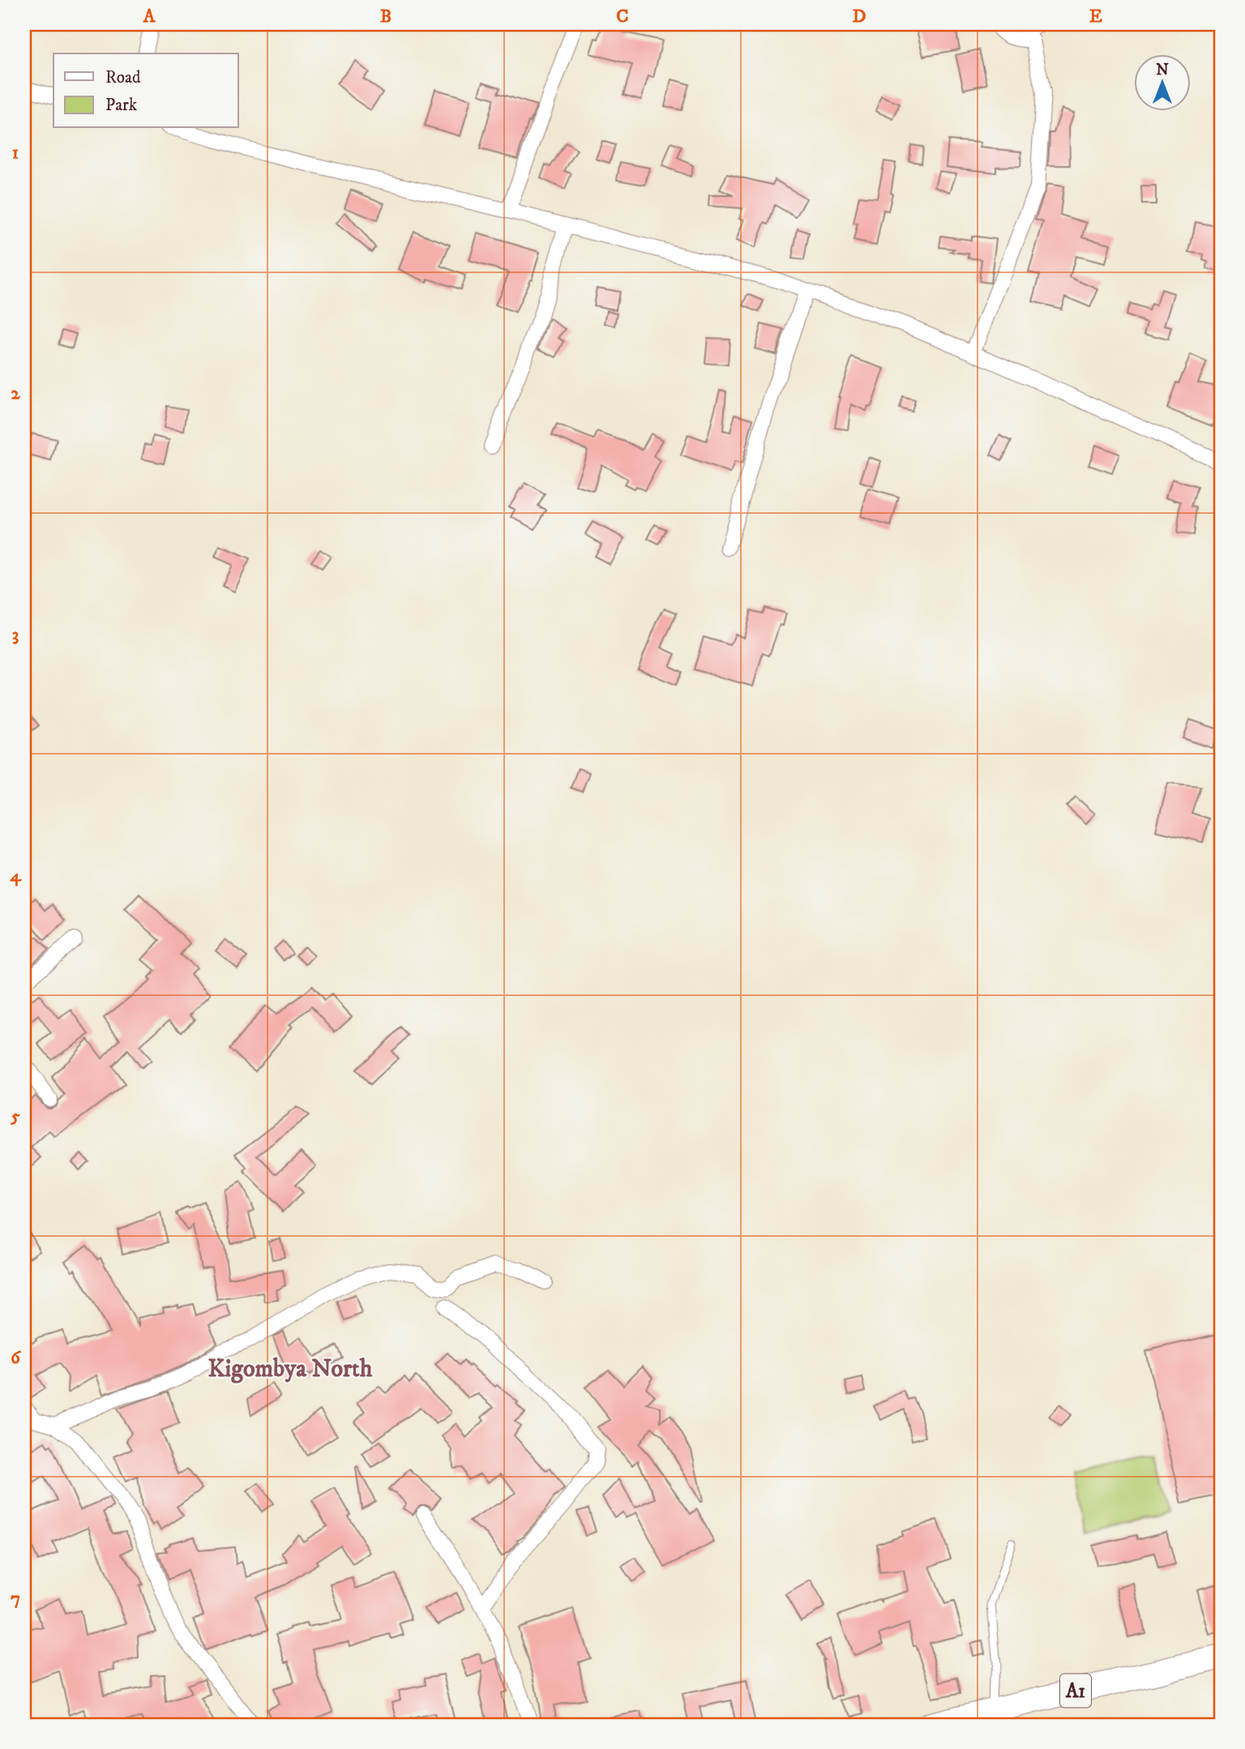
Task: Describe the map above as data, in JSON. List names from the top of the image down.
{
  "streets": {
    "highway": ["A1"]
  },
  "districts": ["Kigombya North"],
  "legend": ["Road", "Park"],
  "north": "top",
  "grid": {
    "columns": [
      "A",
      "B",
      "C",
      "D",
      "E"
    ],
    "rows": [
      "1",
      "2",
      "3",
      "4",
      "5",
      "6",
      "7"
    ]
  }
}
